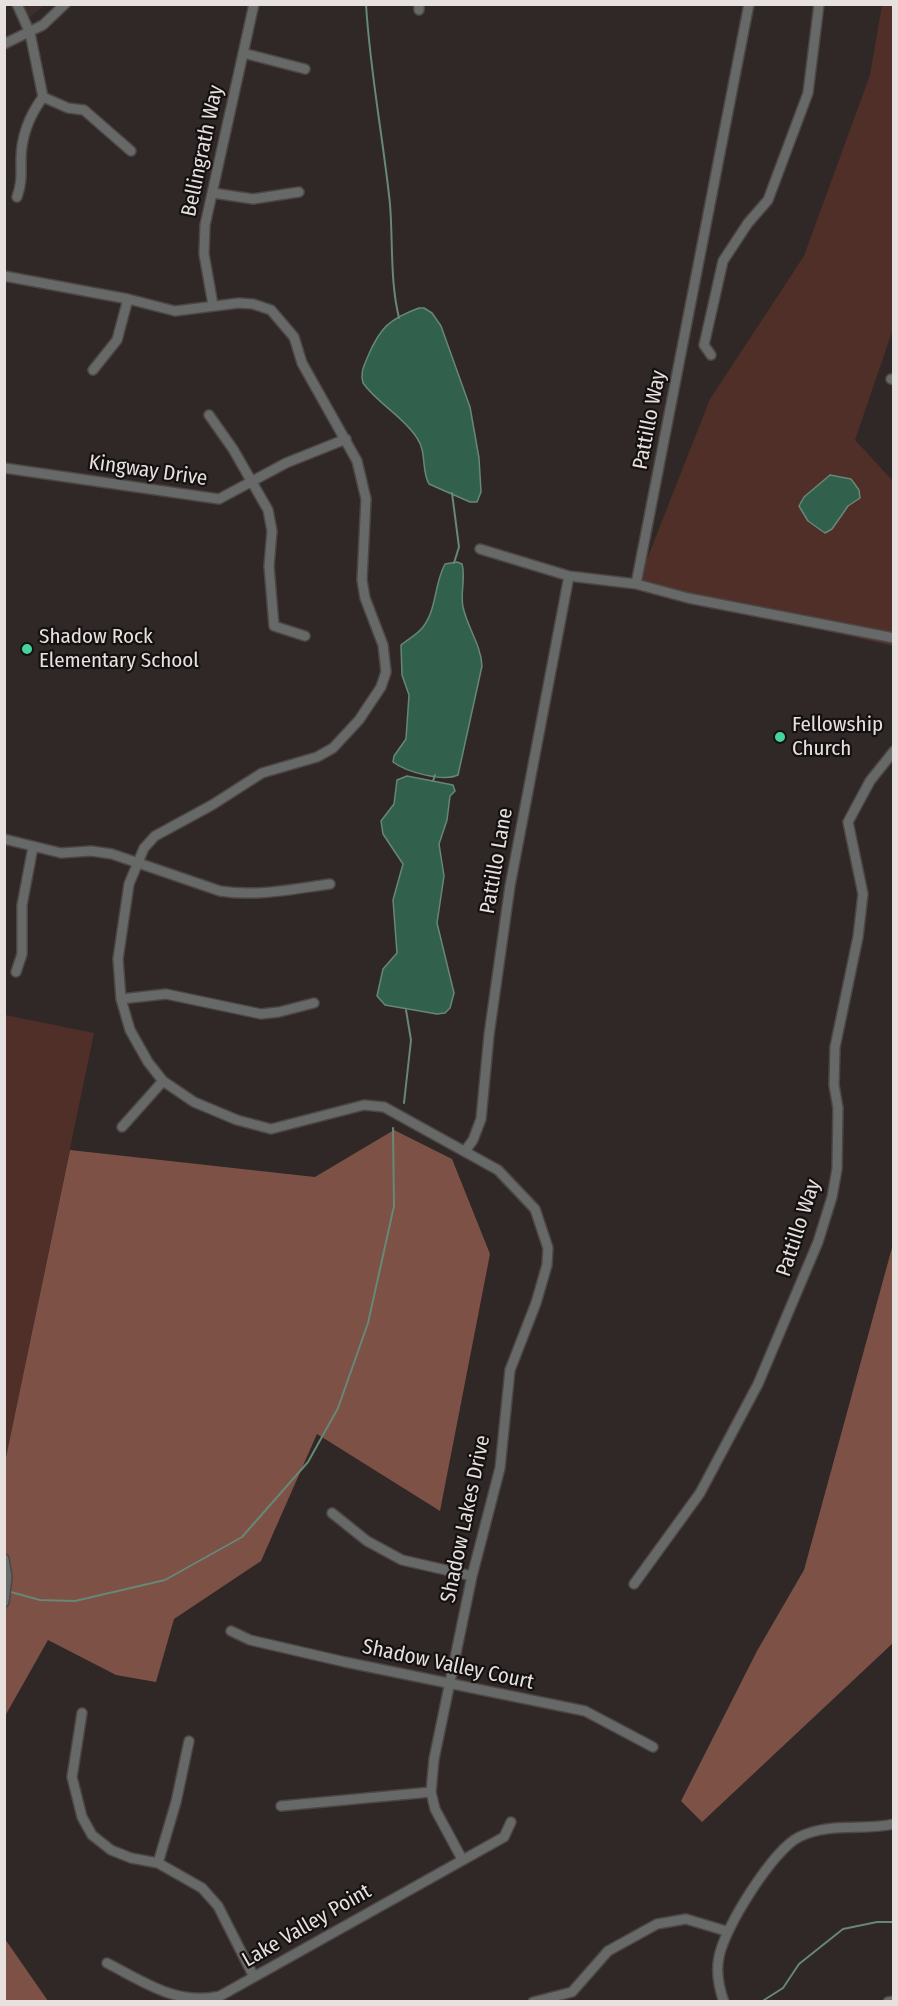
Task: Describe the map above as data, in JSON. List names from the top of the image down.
{
  "streets": {
    "street": [
      "Bellingrath Way",
      "Pattillo Way",
      "Kingway Drive",
      "Pattillo Lane",
      "Shadow Lakes Drive",
      "Shadow Valley Court",
      "Lake Valley Point"
    ]
  },
  "crossings": [
    ["Bellingrath Way", "Shadow Lakes Drive"],
    ["Kingway Drive", "Shadow Lakes Drive"],
    ["Pattillo Lane", "Shadow Lakes Drive"],
    ["Shadow Lakes Drive", "Shadow Valley Court"],
    ["Shadow Lakes Drive", "Lake Valley Point"]
  ],
  "places": ["Shadow Rock Elementary School", "Fellowship Church"]
}
